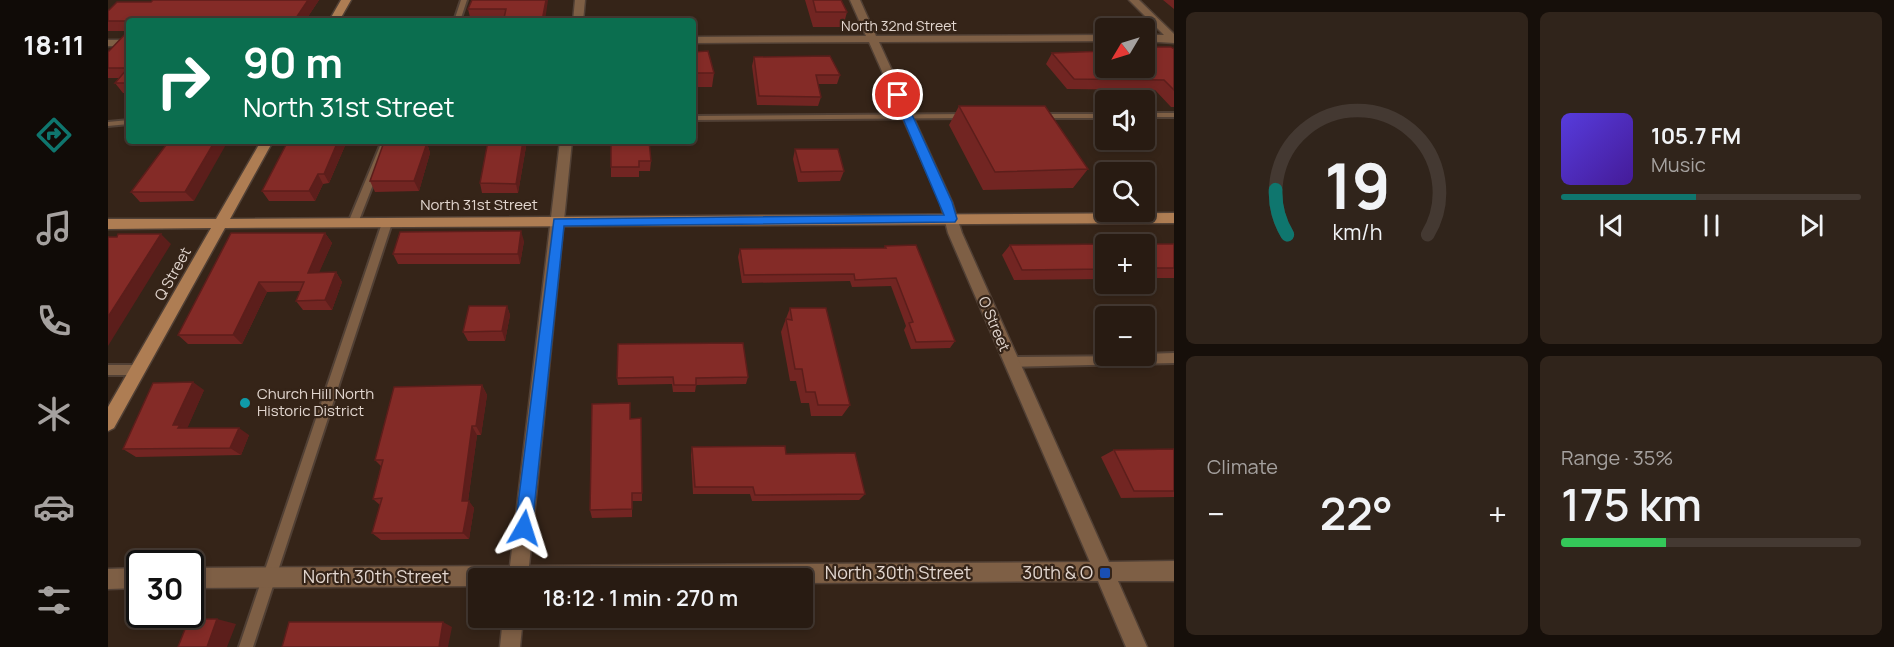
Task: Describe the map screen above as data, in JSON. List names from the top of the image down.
{
  "streets": {
    "street": [
      "North 32nd Street",
      "North 31st Street",
      "Q Street",
      "O Street",
      "North 30th Street"
    ]
  },
  "crossings": [
    ["North 32nd Street", "O Street"],
    ["North 31st Street", "Q Street"],
    ["North 31st Street", "O Street"],
    ["O Street", "North 30th Street"]
  ],
  "places": {
    "other": ["Church Hill North Historic District"],
    "transit": ["30th & O"]
  },
  "north": "bottom left",
  "page": {
    "tabs": "18:11",
    "map_buttons": ["+", "−"],
    "turn": ["90 m", "North 31st Street"],
    "song": ["105.7 FM", "Music"],
    "tile": [
      "Climate",
      ["Range · 35%", "175 km"]
    ],
    "heat": ["−", "22°", "+"],
    "limit": "30",
    "trip": "18:12 · 1 min · 270 m",
    "gauge": ["19", "km/h"]
  }
}
